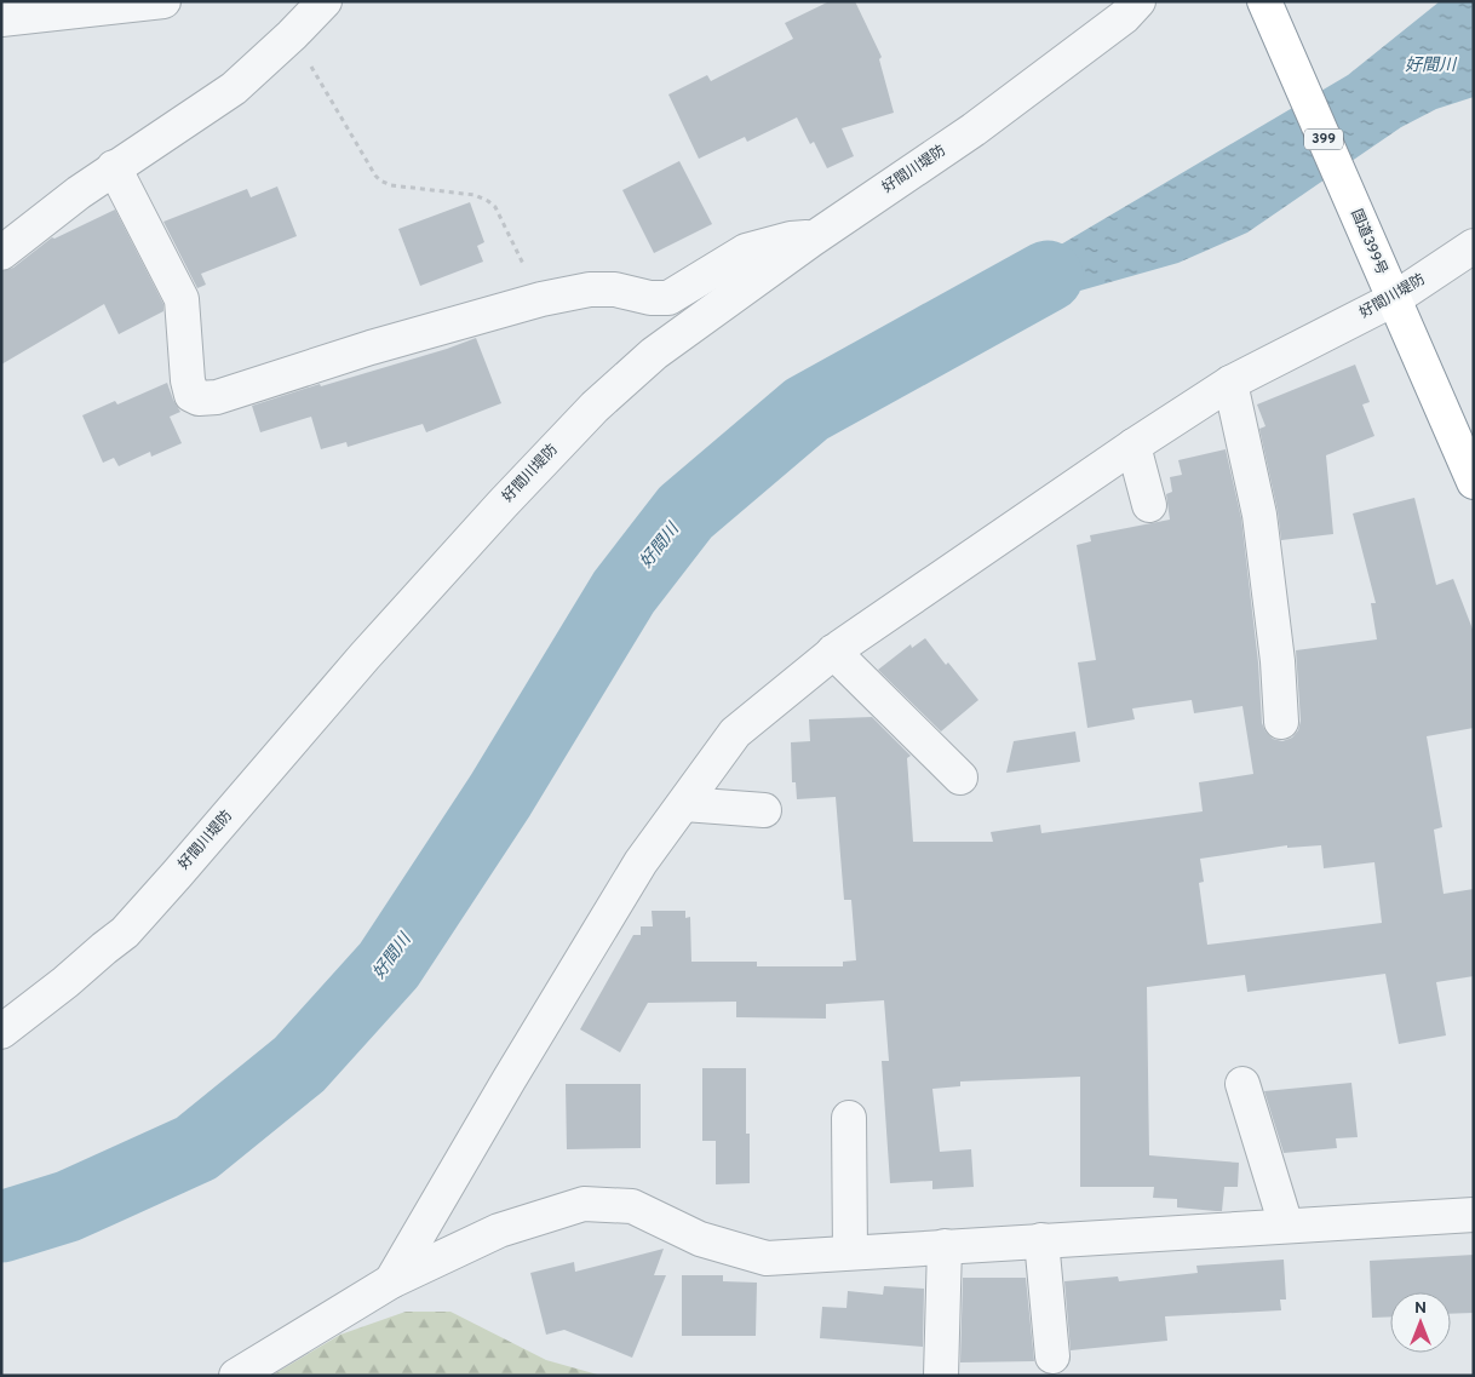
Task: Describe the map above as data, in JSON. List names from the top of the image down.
{
  "streets": {
    "highway": ["399", "国道399号"],
    "street": ["好間川堤防"]
  },
  "crossings": [
    ["好間川堤防", "国道399号"]
  ],
  "water": ["好間川"],
  "north": "top"
}
